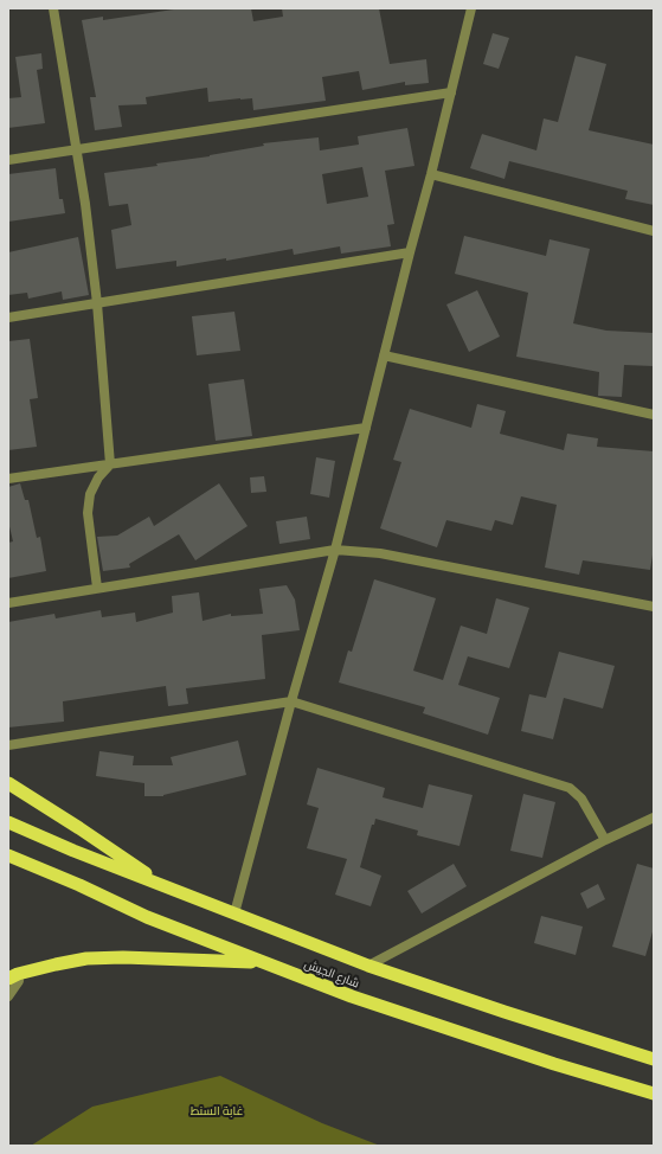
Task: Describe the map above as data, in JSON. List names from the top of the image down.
{
  "streets": {
    "highway": ["شارع الجيش"]
  },
  "parks": ["غابة السنط"]
}
